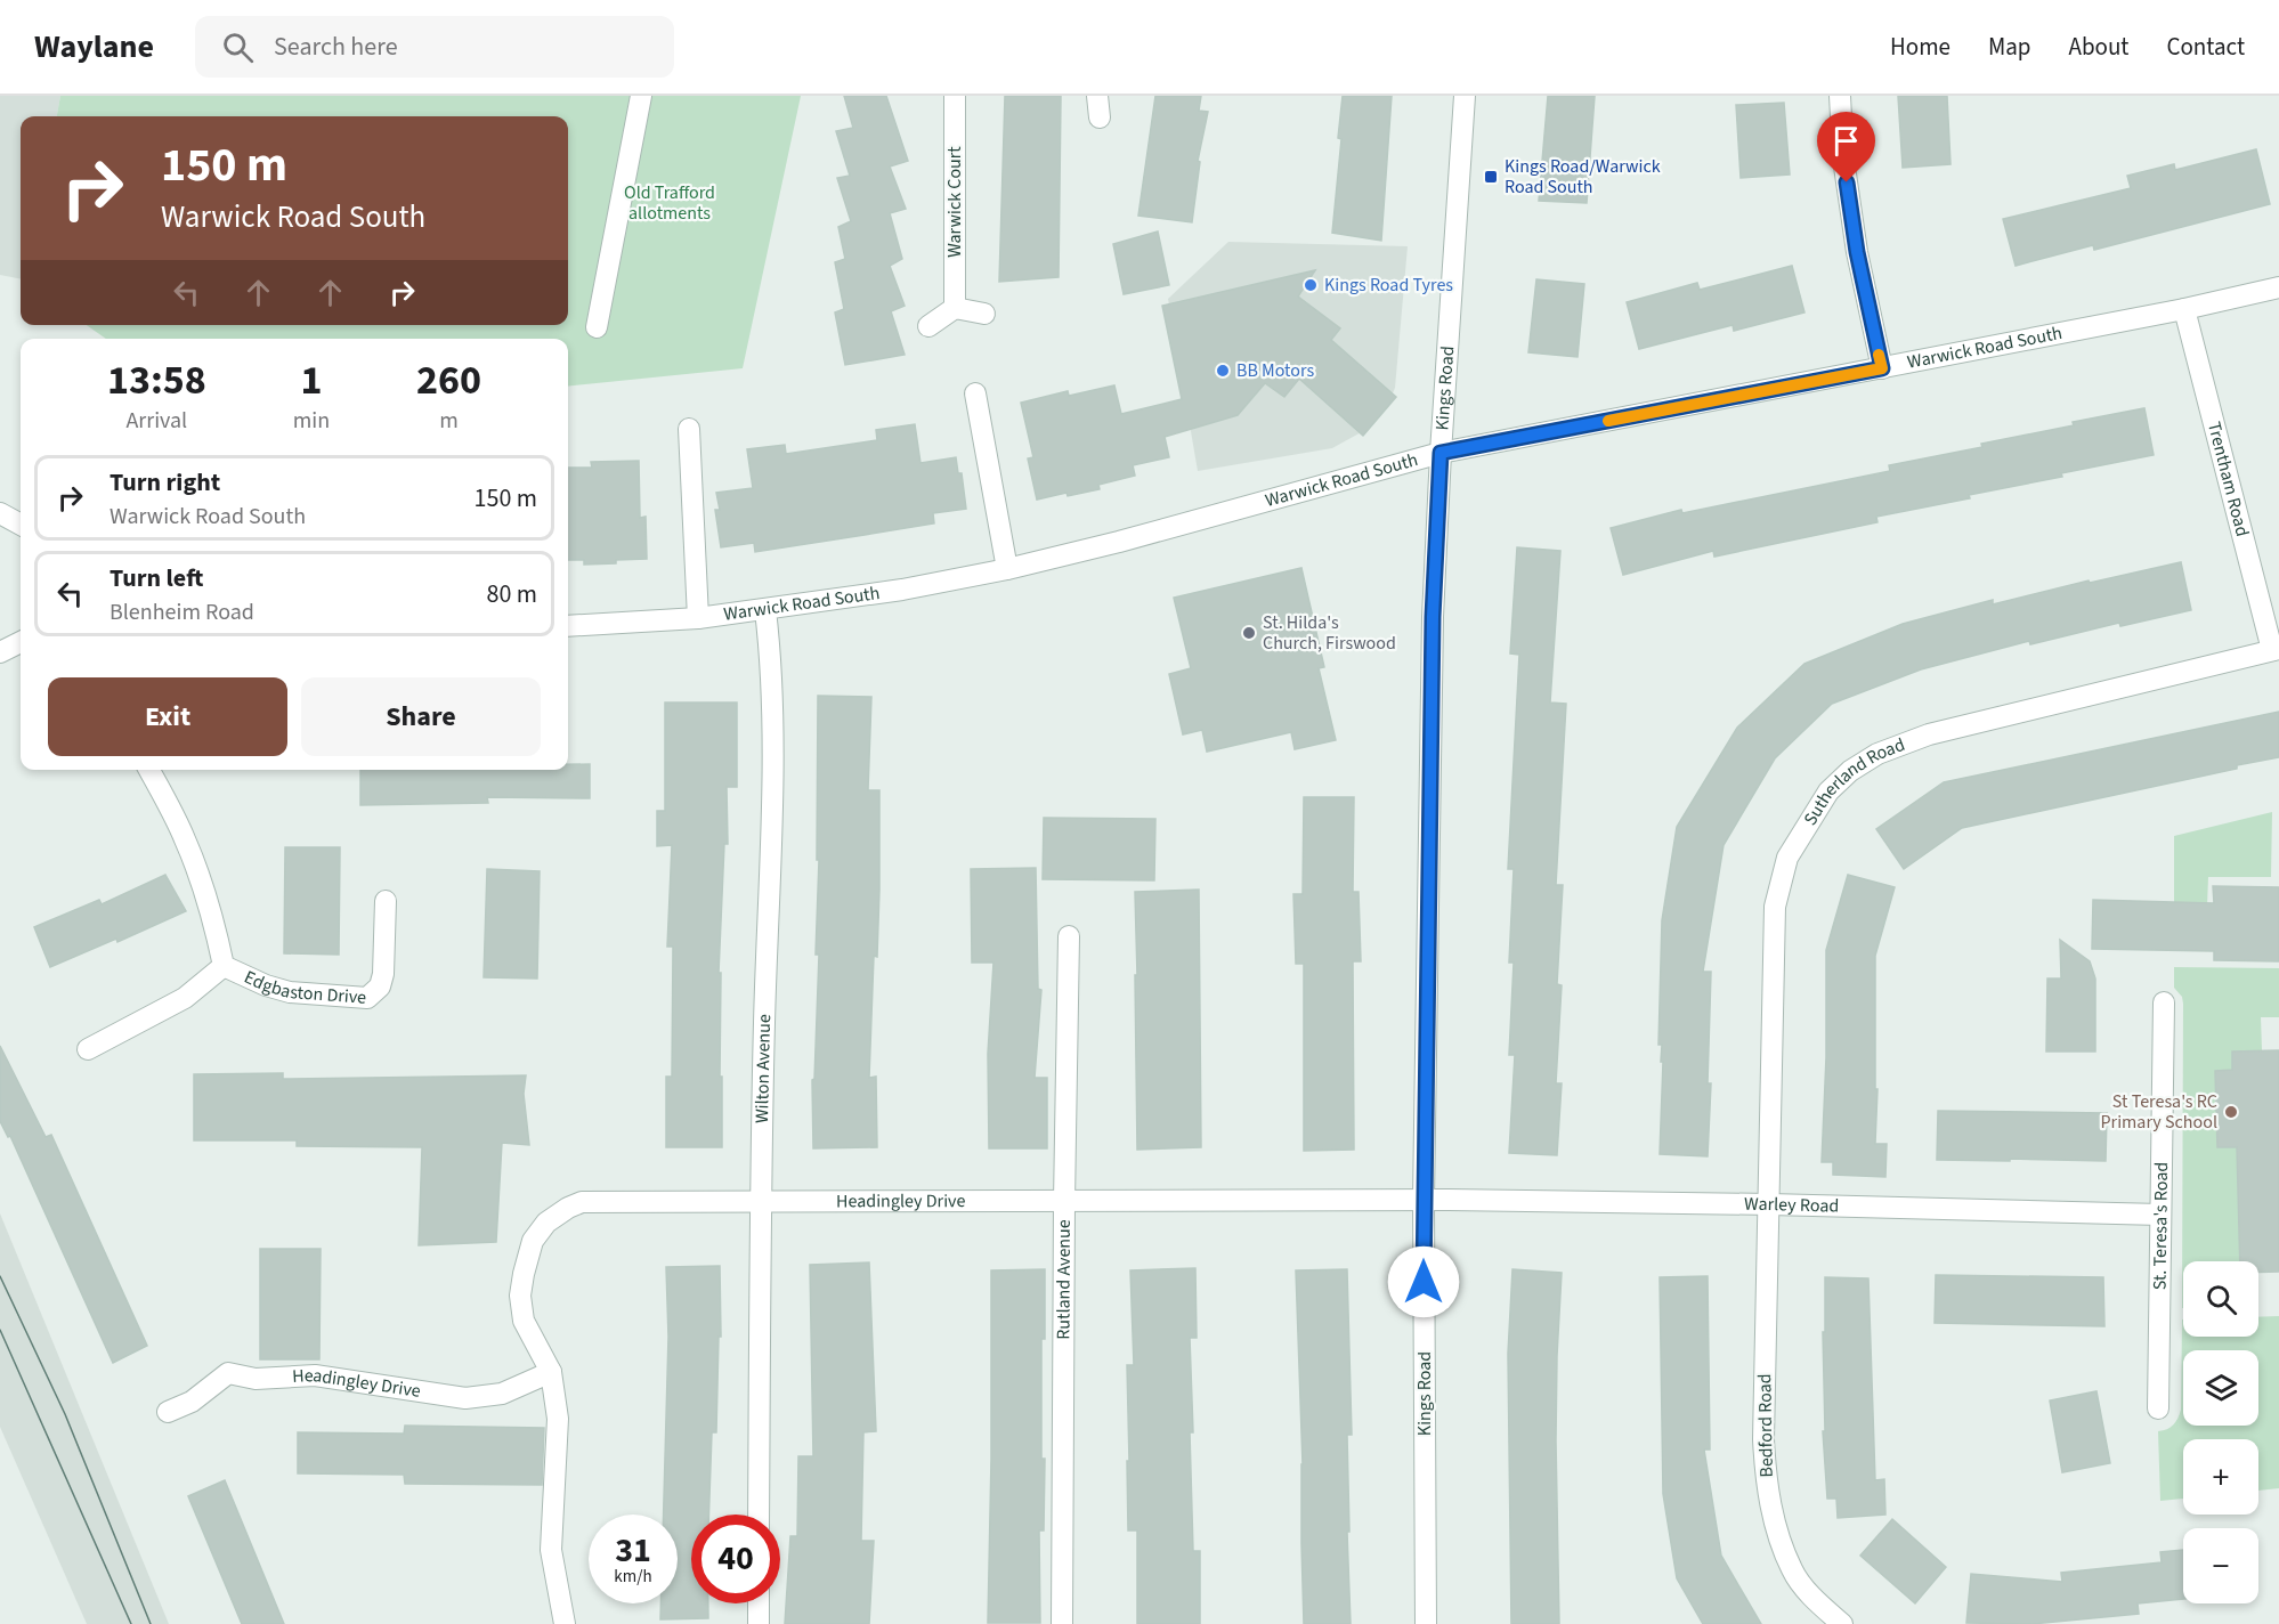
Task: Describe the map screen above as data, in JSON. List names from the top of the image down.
{
  "streets": {
    "street": [
      "Warwick Court",
      "Warwick Road South",
      "Kings Road",
      "Trentham Road",
      "Sutherland Road",
      "Edgbaston Drive",
      "Wilton Avenue",
      "Headingley Drive",
      "Warley Road",
      "St. Teresa's Road",
      "Rutland Avenue",
      "Bedford Road"
    ]
  },
  "crossings": [
    ["Warwick Road South", "Kings Road"],
    ["Warwick Road South", "Trentham Road"],
    ["Warwick Road South", "Wilton Avenue"],
    ["Kings Road", "Headingley Drive"],
    ["Kings Road", "Warley Road"],
    ["Trentham Road", "Sutherland Road"],
    ["Sutherland Road", "Warley Road"],
    ["Sutherland Road", "Bedford Road"],
    ["Wilton Avenue", "Headingley Drive"],
    ["Headingley Drive", "Warley Road"],
    ["Headingley Drive", "Rutland Avenue"],
    ["Warley Road", "St. Teresa's Road"],
    ["Warley Road", "Bedford Road"]
  ],
  "parks": ["Old Trafford allotments"],
  "places": {
    "transit": ["Kings Road/Warwick Road South"],
    "other": [
      "Kings Road Tyres",
      "BB Motors",
      "St. Hilda's Church, Firswood",
      "St Teresa's RC Primary School"
    ]
  },
  "page": {
    "header": "Waylane",
    "search": "Search here",
    "nav": [
      "Home",
      "Map",
      "About",
      "Contact"
    ],
    "turn": ["150 m", "Warwick Road South"],
    "eta": [
      "13:58",
      "Arrival",
      "1",
      "min",
      "260",
      "m"
    ],
    "list": [
      {
        "name": "Turn right",
        "note": "Warwick Road South",
        "value": "150 m"
      },
      {
        "name": "Turn left",
        "note": "Blenheim Road",
        "value": "80 m"
      }
    ],
    "buttons": ["Exit", "Share"],
    "map_buttons": ["+", "−"],
    "speed": "31 km/h",
    "limit": "40"
  }
}
